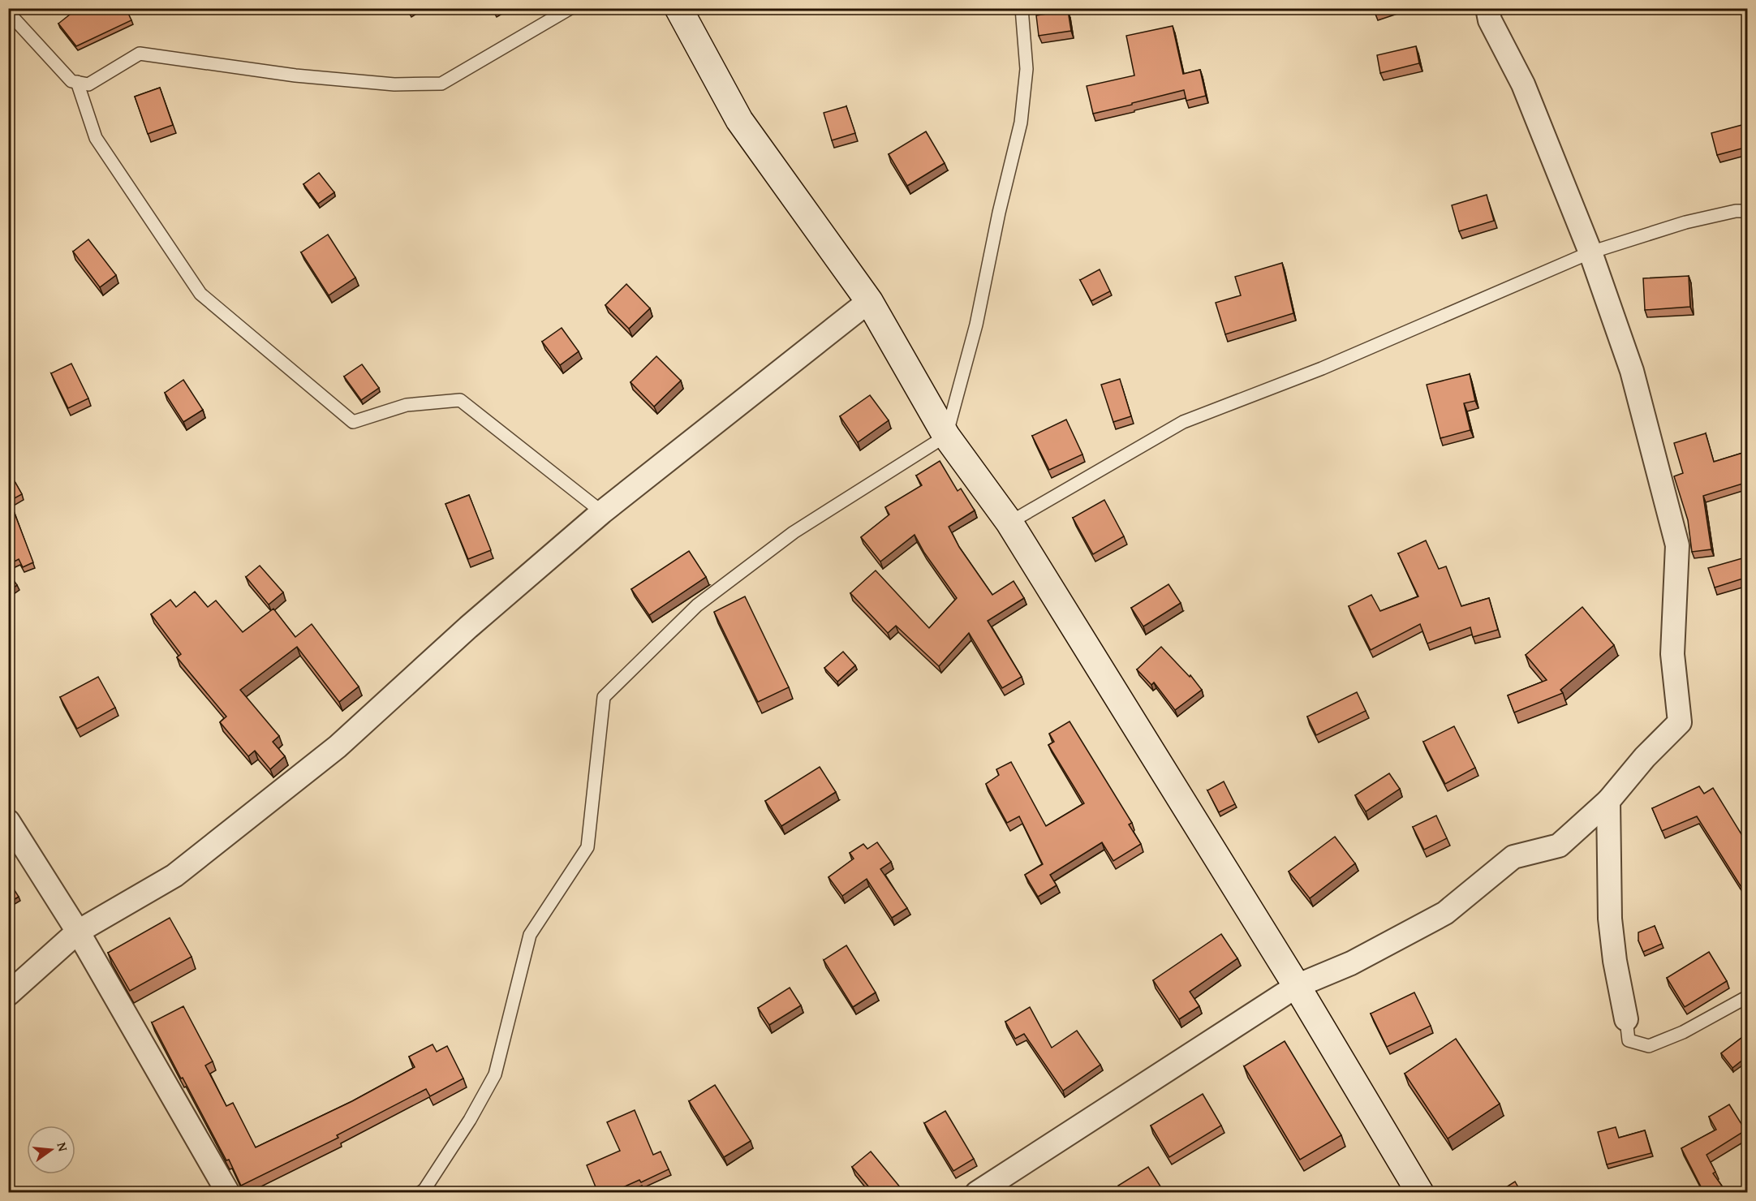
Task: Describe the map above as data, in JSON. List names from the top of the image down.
{
  "north": "right"
}
